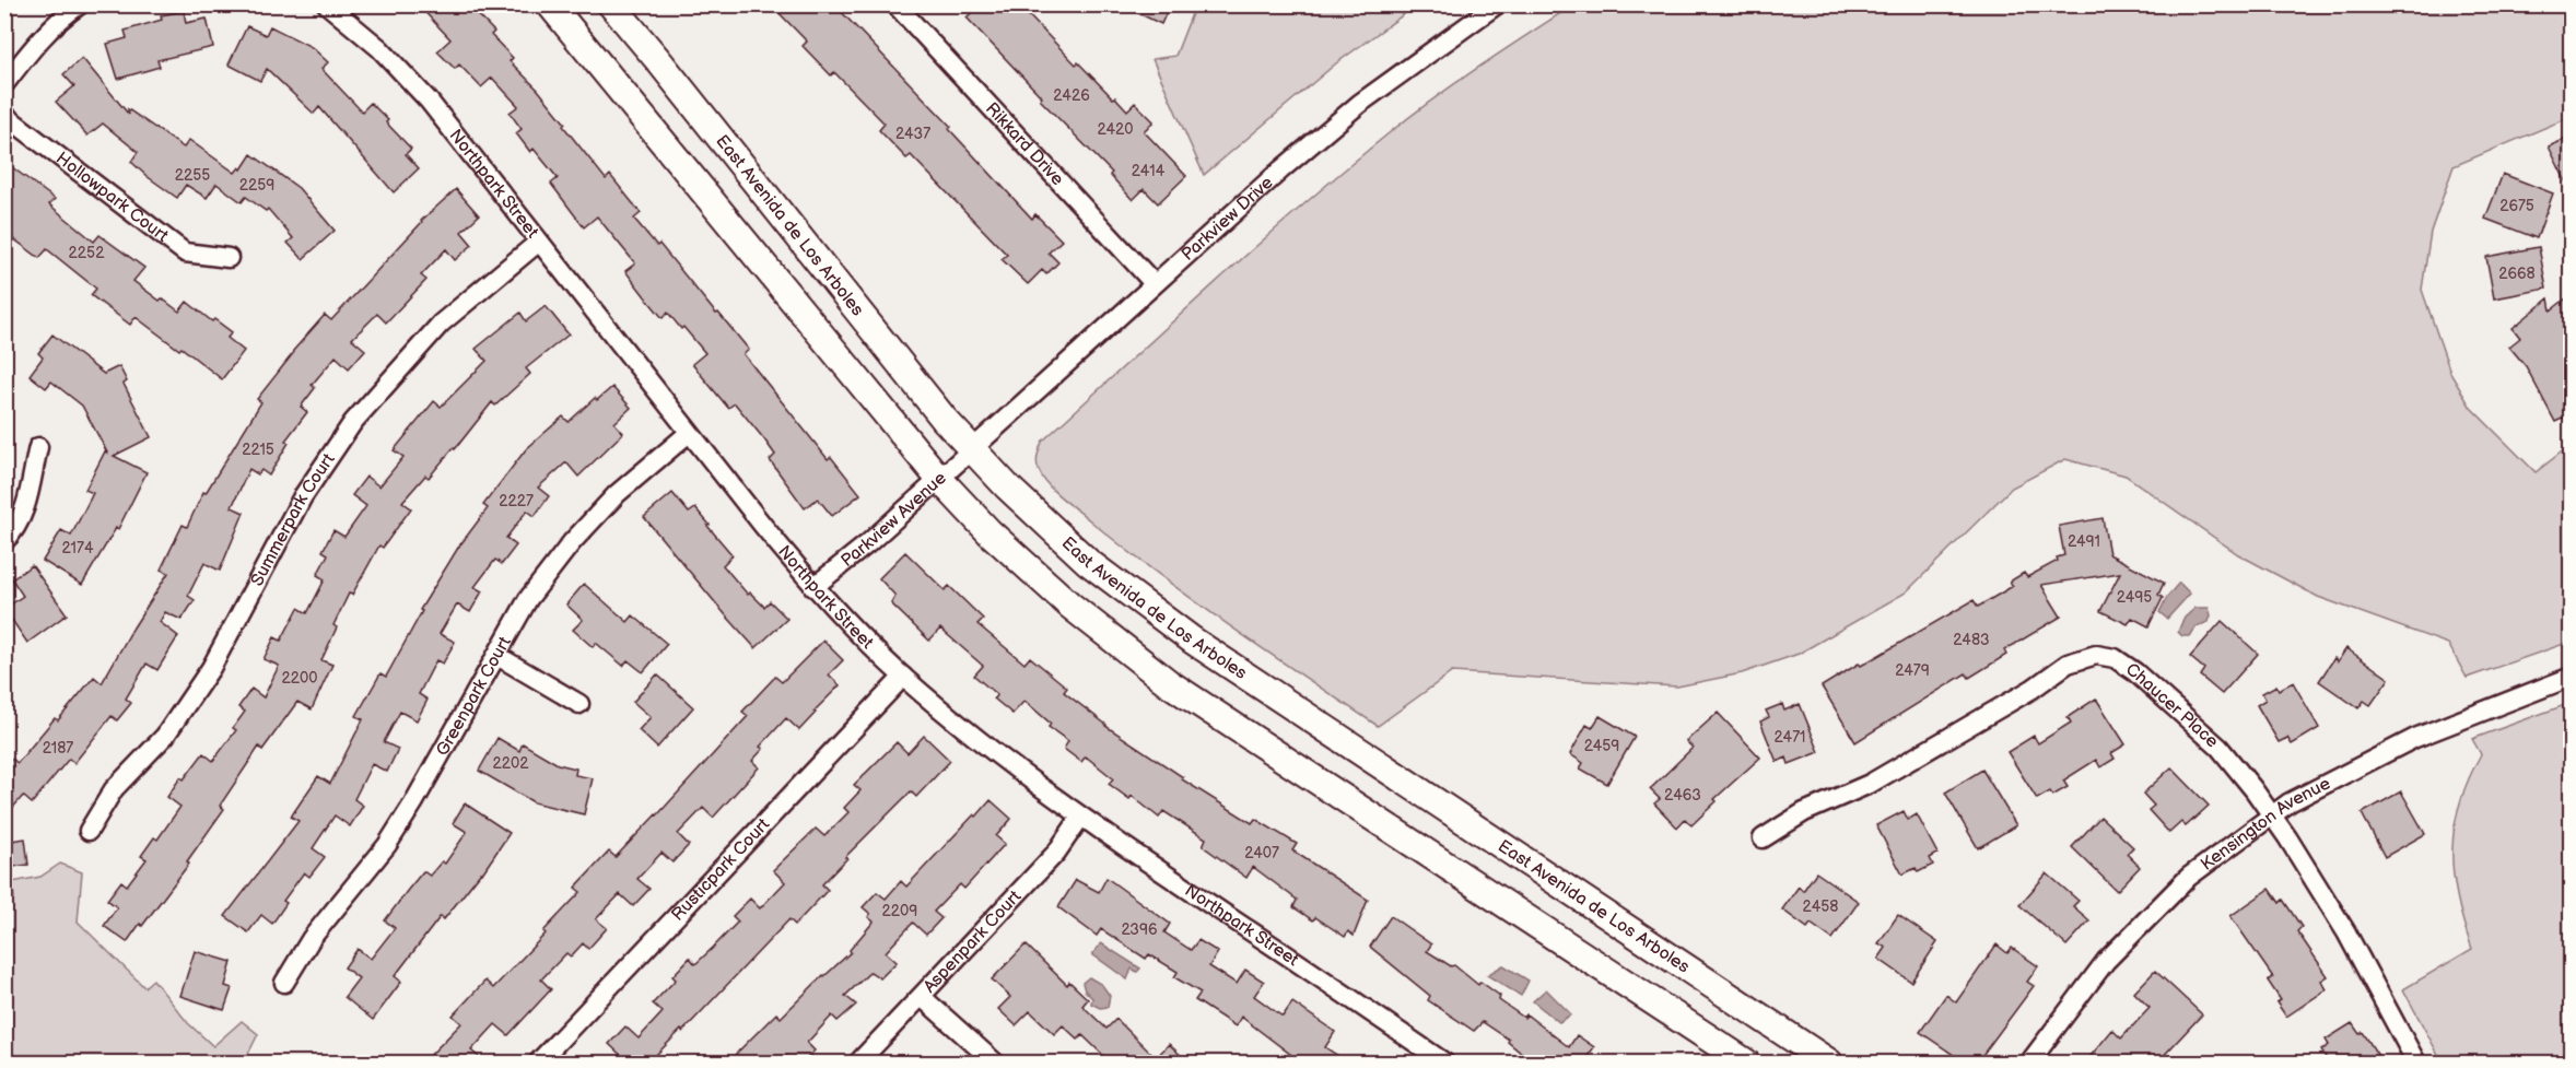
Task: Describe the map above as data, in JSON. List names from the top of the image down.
{
  "streets": {
    "main road": ["East Avenida de Los Arboles"],
    "street": [
      "Rikkard Drive",
      "Northpark Street",
      "Hollowpark Court",
      "Parkview Drive",
      "Parkview Avenue",
      "Summerpark Court",
      "Greenpark Court",
      "Chaucer Place",
      "Kensington Avenue",
      "Rusticpark Court",
      "Aspenpark Court"
    ]
  },
  "crossings": [
    ["Rikkard Drive", "Parkview Drive"],
    ["Northpark Street", "Parkview Avenue"],
    ["Northpark Street", "Summerpark Court"],
    ["Northpark Street", "Greenpark Court"],
    ["Northpark Street", "Rusticpark Court"],
    ["Northpark Street", "Aspenpark Court"],
    ["Parkview Drive", "East Avenida de Los Arboles"],
    ["Parkview Drive", "Parkview Avenue"],
    ["East Avenida de Los Arboles", "Parkview Avenue"],
    ["Chaucer Place", "Kensington Avenue"]
  ],
  "house_numbers": [
    "2426",
    "2420",
    "2437",
    "2414",
    "2255",
    "2259",
    "2675",
    "2252",
    "2668",
    "2215",
    "2227",
    "2491",
    "2174",
    "2495",
    "2483",
    "2479",
    "2200",
    "2471",
    "2459",
    "2187",
    "2202",
    "2463",
    "2407",
    "2458",
    "2209",
    "2396"
  ]
}
